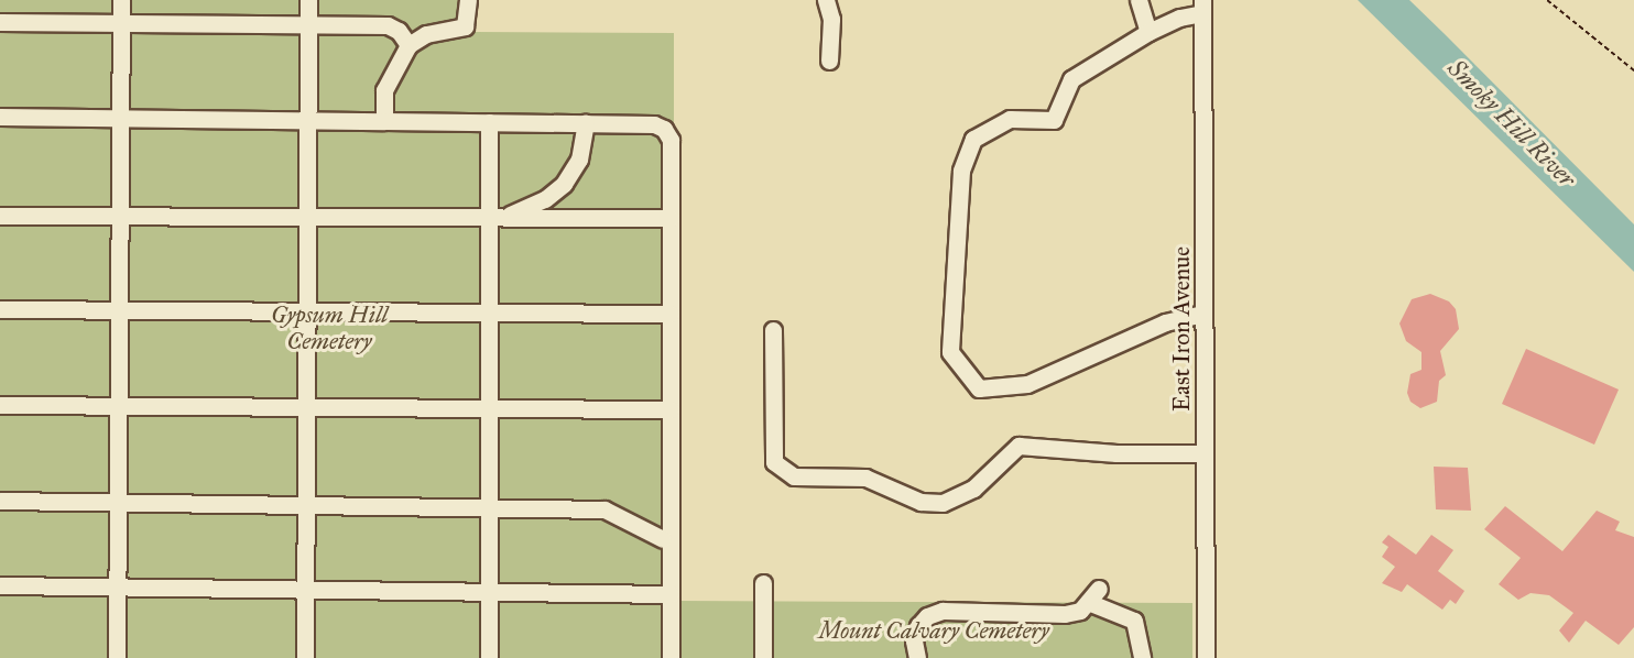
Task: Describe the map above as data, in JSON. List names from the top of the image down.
{
  "streets": {
    "street": ["East Iron Avenue"]
  },
  "water": ["Smoky Hill River"],
  "parks": ["Gypsum Hill Cemetery", "Mount Calvary Cemetery"]
}
